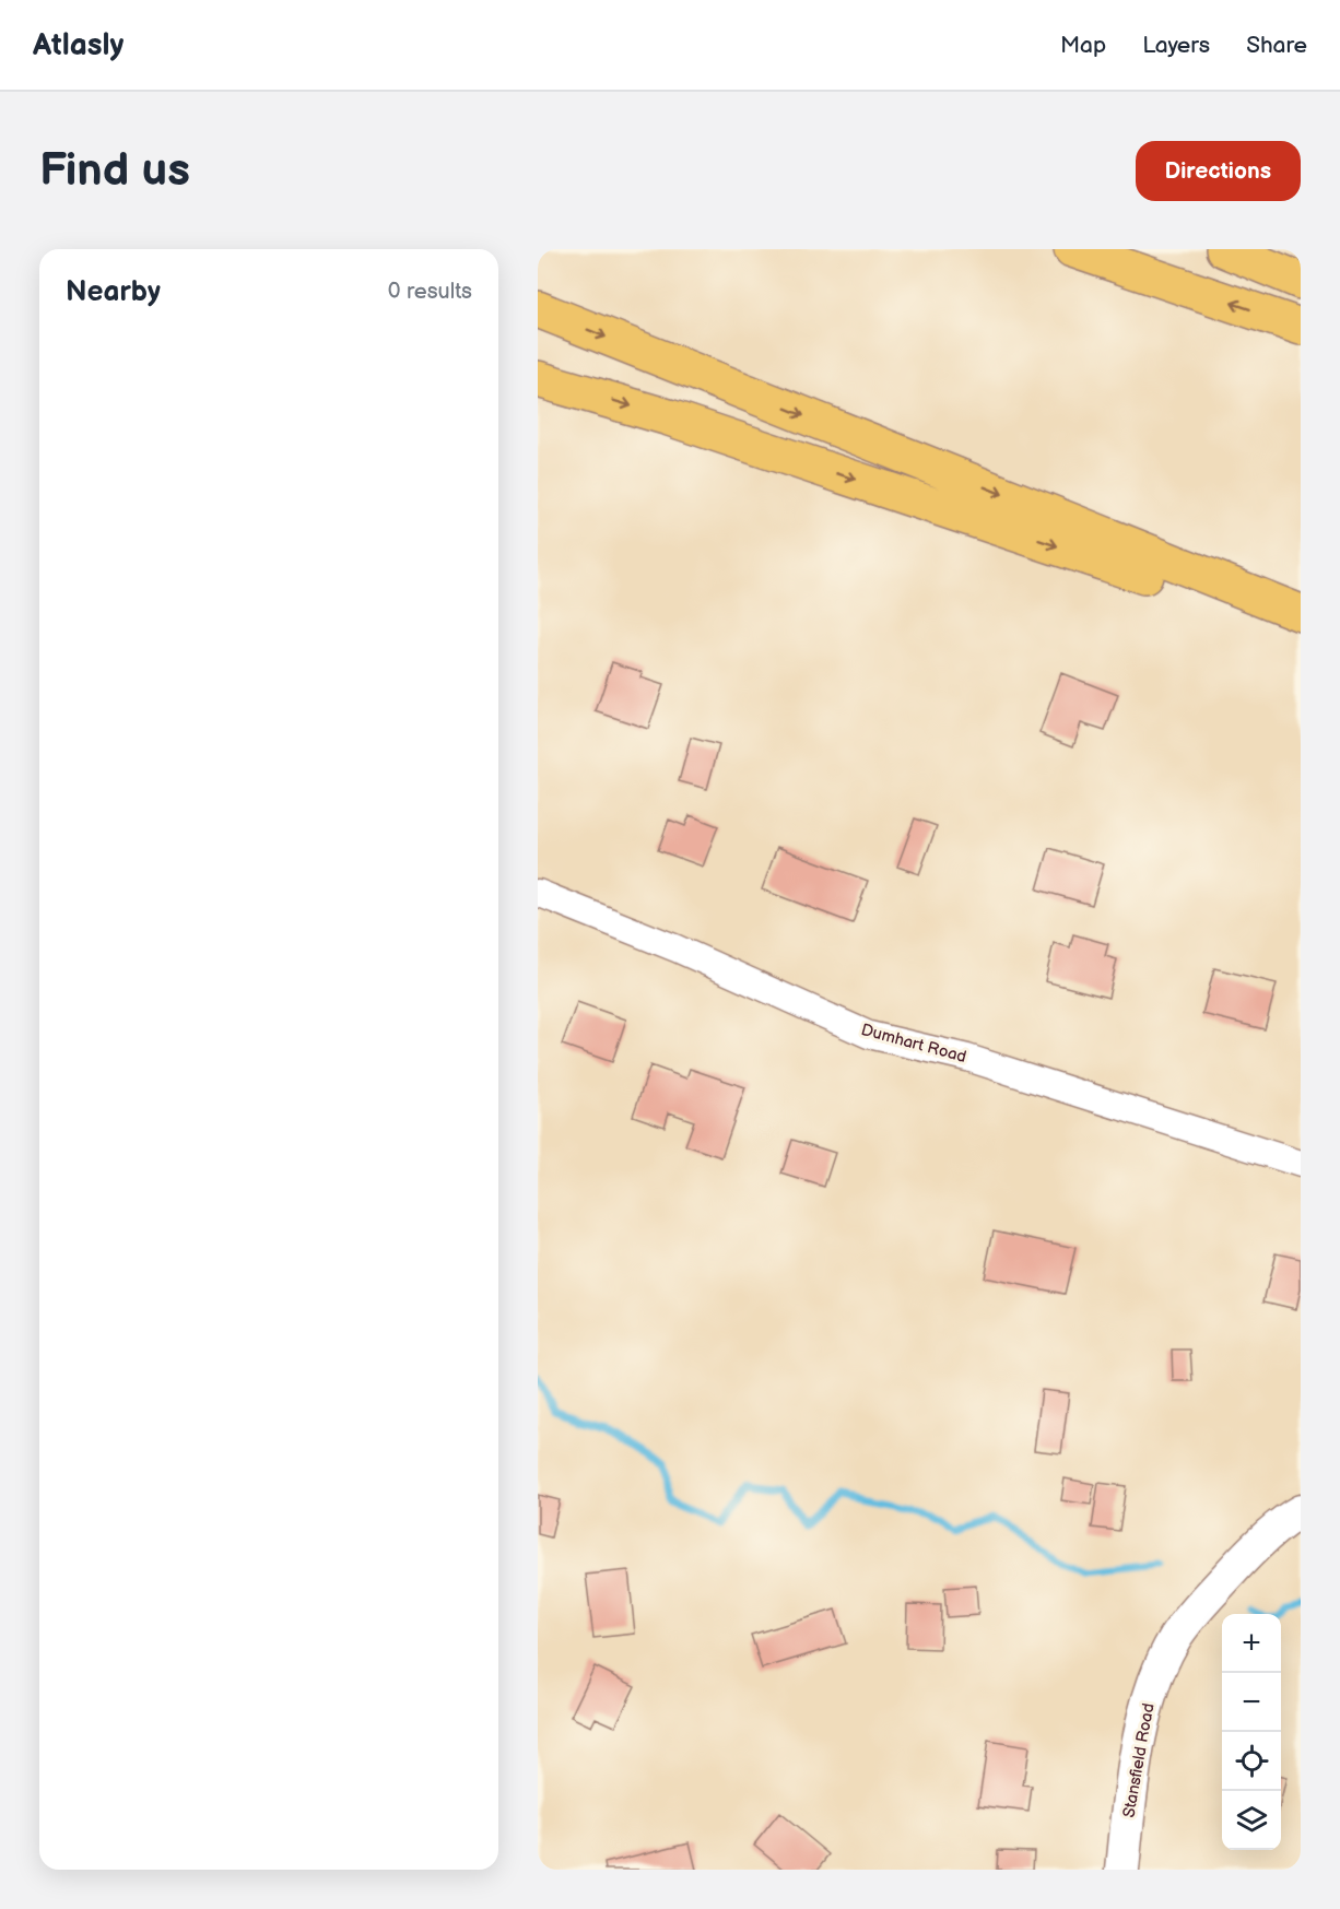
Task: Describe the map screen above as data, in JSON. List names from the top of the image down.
{
  "streets": {
    "street": ["Dumhart Road", "Stansfield Road"]
  },
  "page": {
    "header": "Atlasly",
    "nav": ["Map", "Layers", "Share"],
    "buttons": "Directions",
    "title": "Find us",
    "heading": ["Nearby", "0 results"],
    "map_buttons": ["+", "−"]
  }
}
